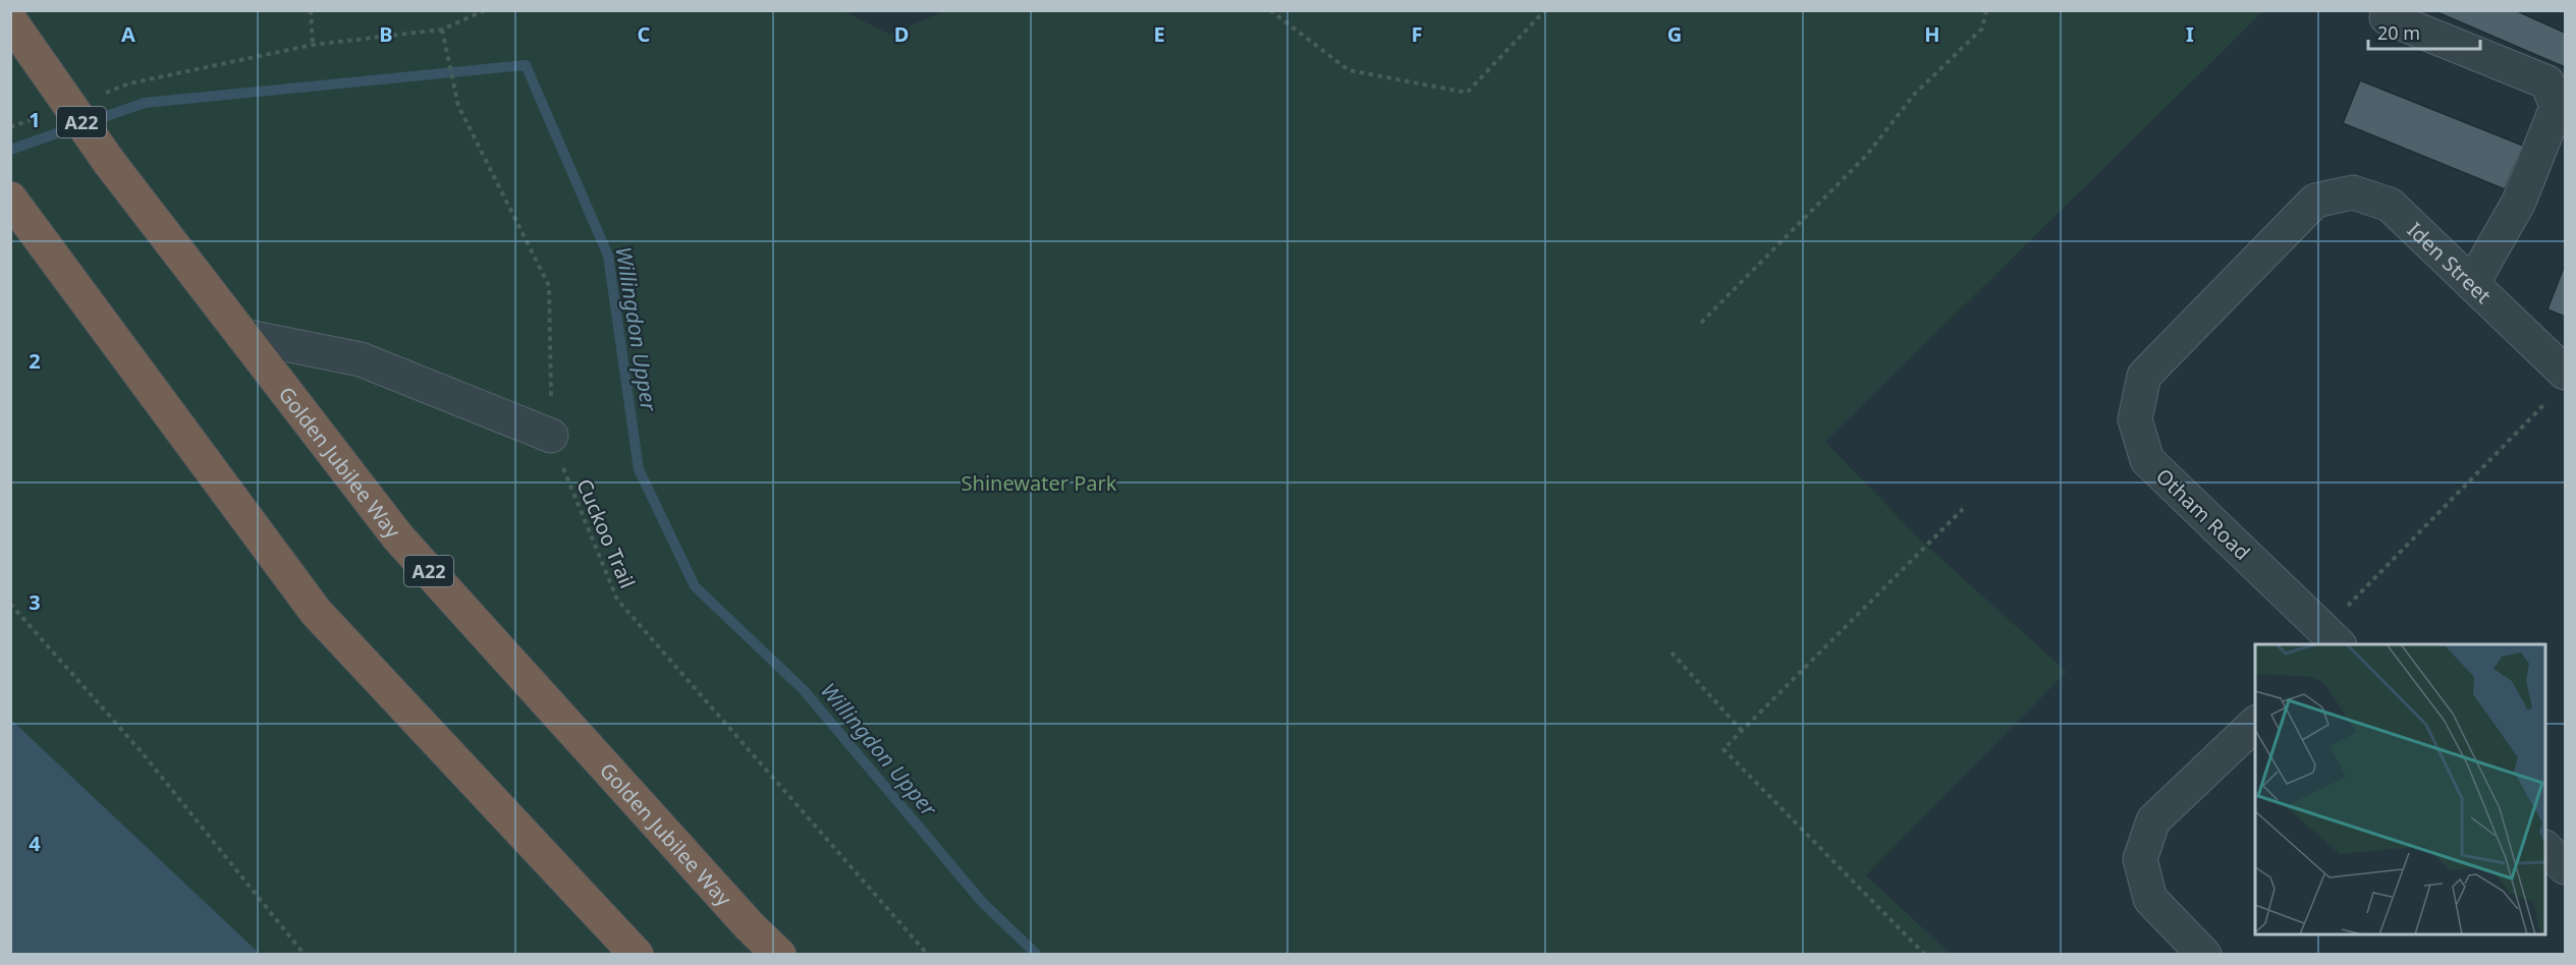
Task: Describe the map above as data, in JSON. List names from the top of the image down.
{
  "streets": {
    "highway": ["A22", "Golden Jubilee Way"],
    "street": ["Iden Street", "Otham Road"],
    "path": ["Cuckoo Trail"]
  },
  "crossings": [
    ["Iden Street", "Otham Road"]
  ],
  "water": ["Willingdon Upper"],
  "parks": ["Shinewater Park"],
  "scale_bar": "20 m",
  "grid": {
    "columns": [
      "A",
      "B",
      "C",
      "D",
      "E",
      "F",
      "G",
      "H",
      "I"
    ],
    "rows": [
      "1",
      "2",
      "3",
      "4"
    ]
  }
}
